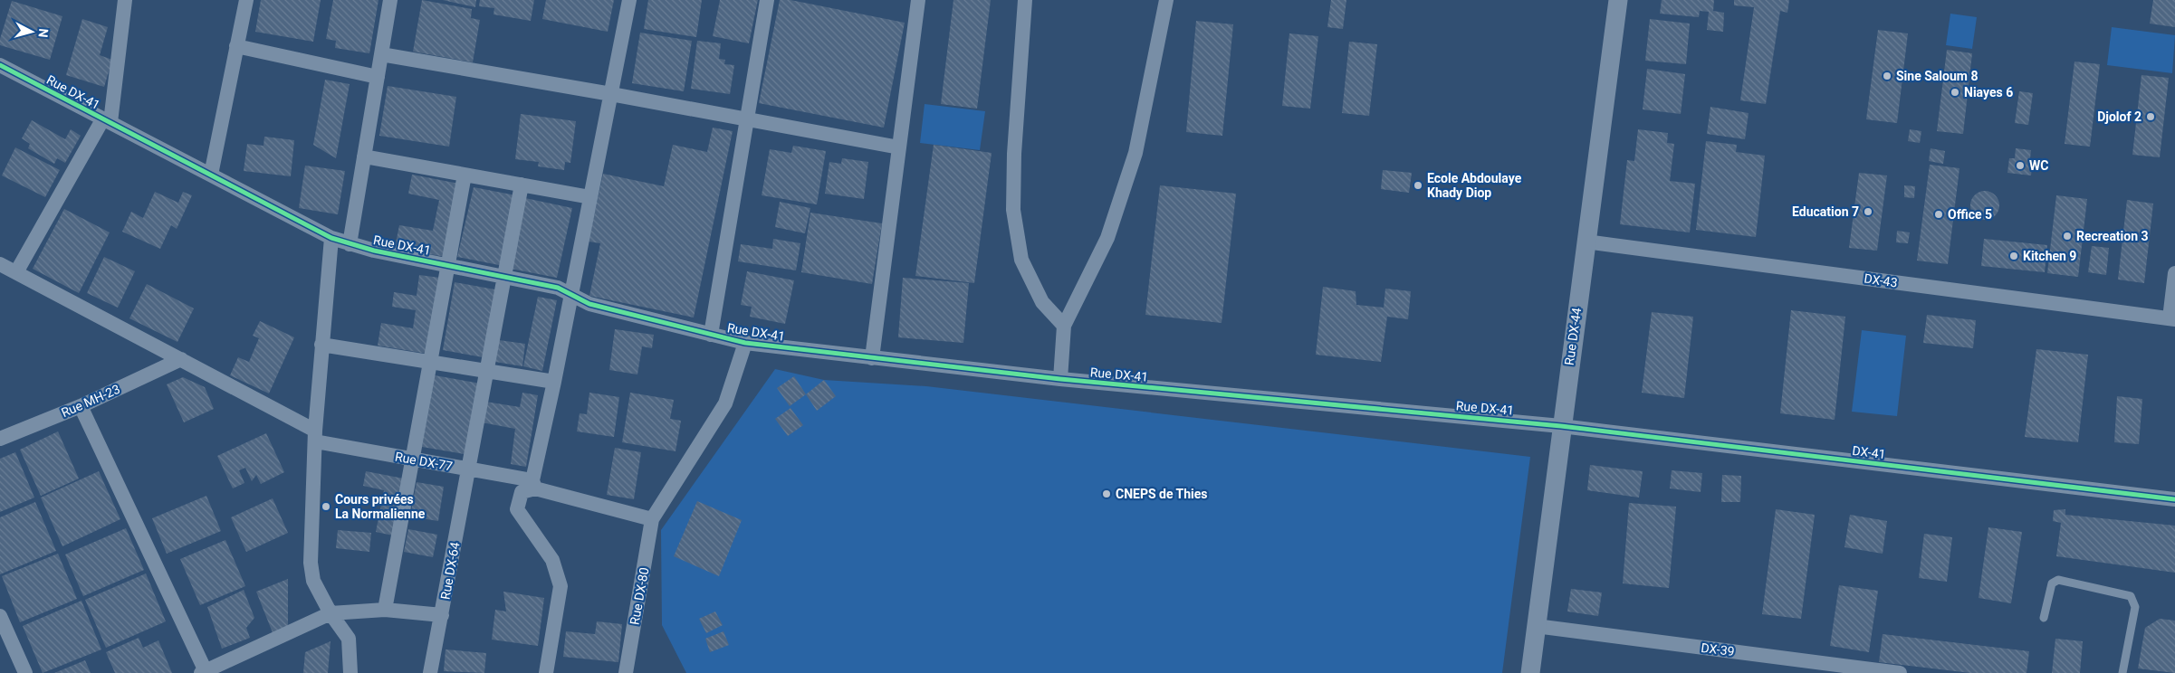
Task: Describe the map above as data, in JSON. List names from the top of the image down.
{
  "streets": {
    "street": [
      "Rue DX-41",
      "DX-43",
      "Rue DX-44",
      "Rue MH-23",
      "DX-41",
      "Rue DX-77",
      "Rue DX-64",
      "Rue DX-80",
      "DX-39"
    ]
  },
  "crossings": [
    ["Rue DX-41", "Rue DX-44"],
    ["Rue DX-41", "DX-41"],
    ["Rue DX-41", "Rue DX-64"],
    ["DX-43", "Rue DX-44"],
    ["Rue DX-44", "DX-41"],
    ["Rue DX-44", "DX-39"],
    ["Rue MH-23", "Rue DX-77"],
    ["Rue DX-77", "Rue DX-64"],
    ["Rue DX-77", "Rue DX-80"]
  ],
  "places": [
    "Sine Saloum 8",
    "Niayes 6",
    "Djolof 2",
    "WC",
    "Ecole Abdoulaye Khady Diop",
    "Education 7",
    "Office 5",
    "Recreation 3",
    "Kitchen 9",
    "CNEPS de Thies",
    "Cours privées La Normalienne"
  ],
  "north": "right"
}
